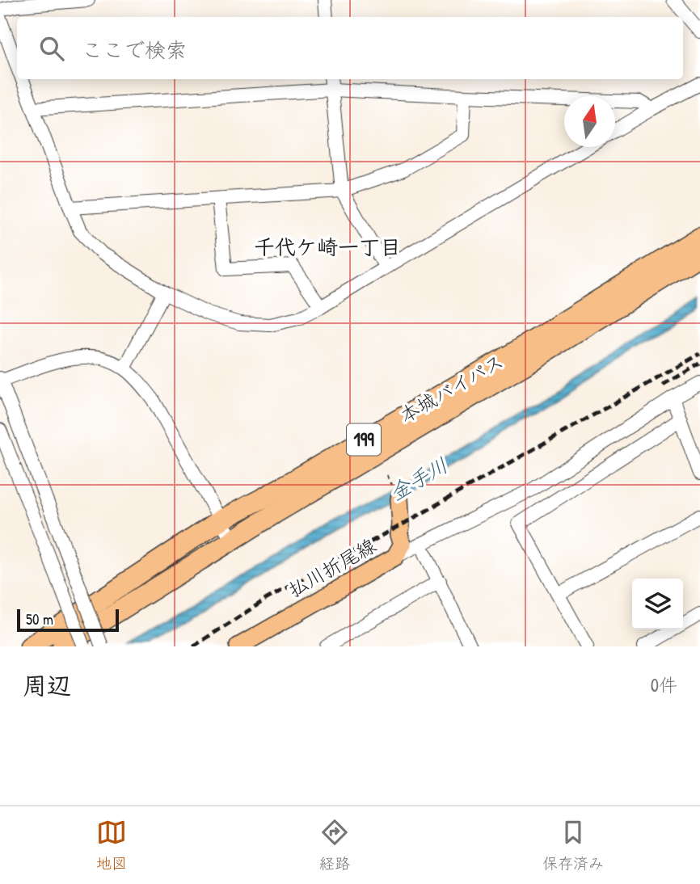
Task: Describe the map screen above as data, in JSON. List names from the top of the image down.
{
  "streets": {
    "highway": ["本城バイパス", "199"],
    "main road": ["払川折尾線"]
  },
  "districts": ["千代ケ崎一丁目"],
  "water": ["金手川"],
  "scale_bar": "50 m",
  "north": "top",
  "page": {
    "search": "ここで検索",
    "scale": "50 m",
    "heading": ["周辺", "0件"],
    "nav": ["地図", "経路", "保存済み"]
  }
}
